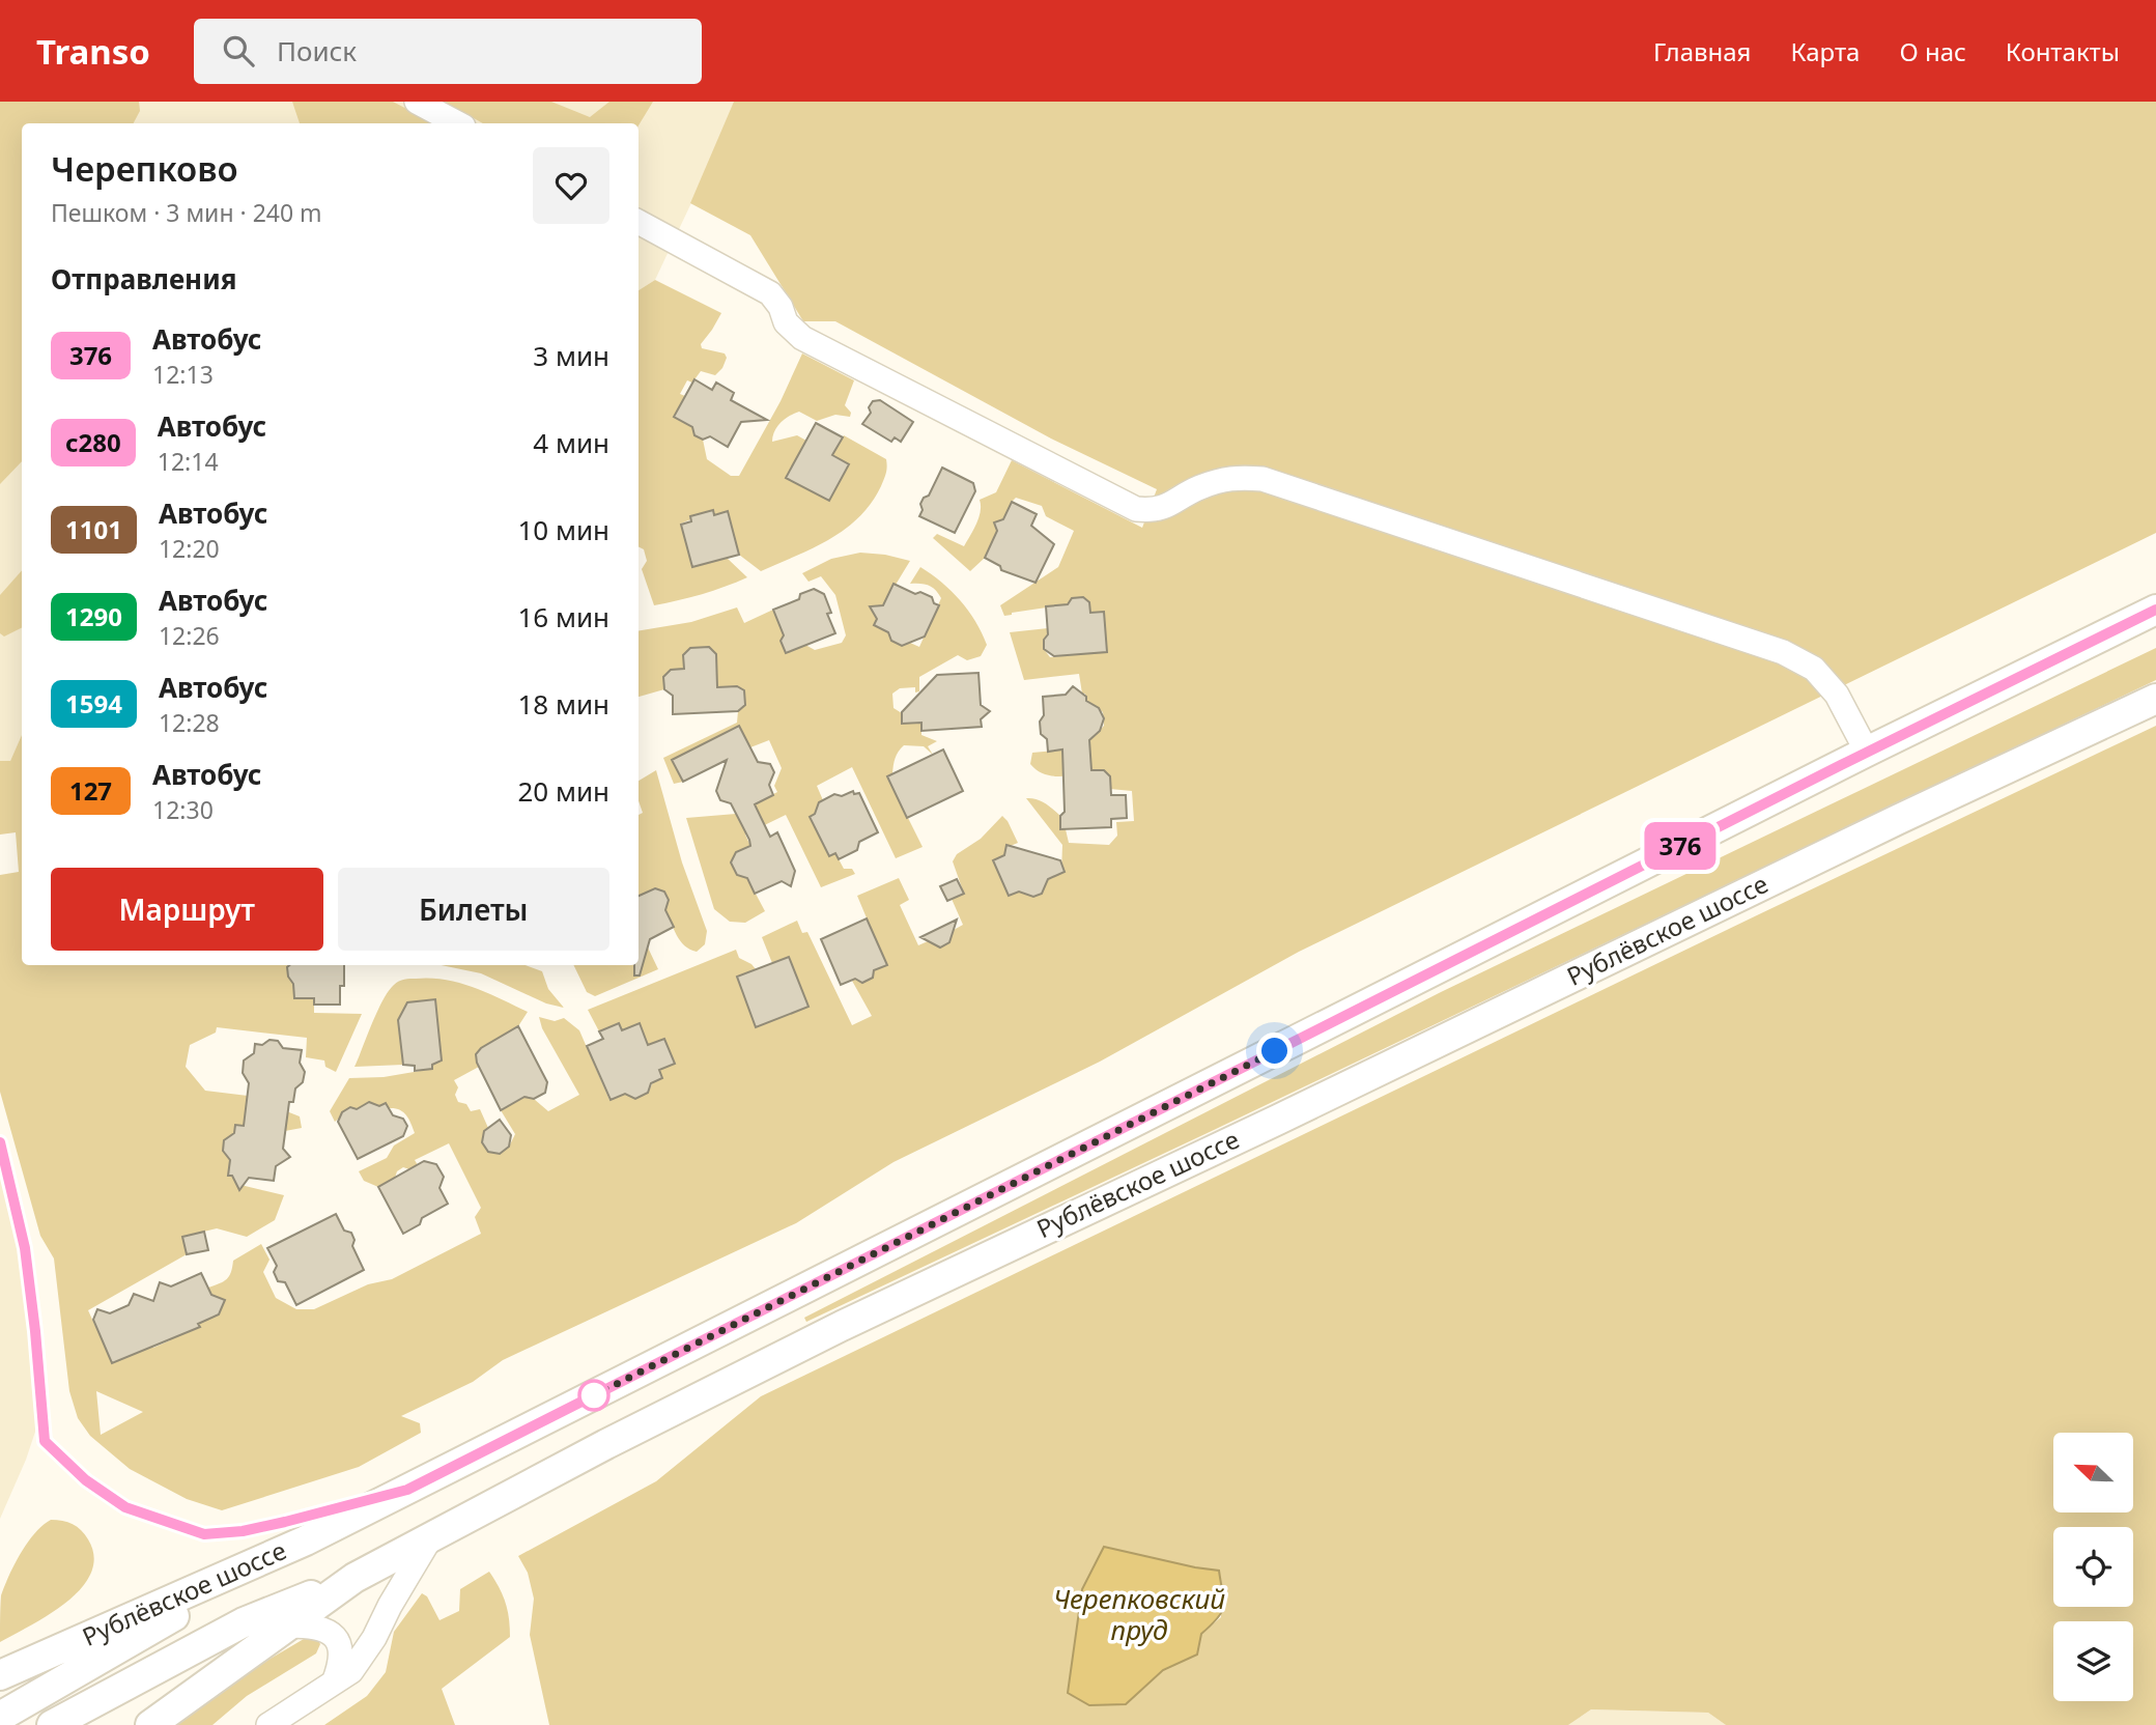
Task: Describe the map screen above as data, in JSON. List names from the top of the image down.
{
  "streets": {
    "main road": ["Рублёвское шоссе"]
  },
  "water": ["Черепковский пруд"],
  "lines": ["bus line 376"],
  "north": "top left",
  "page": {
    "header": "Transo",
    "search": "Поиск",
    "nav": [
      "Главная",
      "Карта",
      "О нас",
      "Контакты"
    ],
    "on_map": "376",
    "heading": [
      ["Черепково", "Пешком · 3 мин · 240 m"],
      "Отправления"
    ],
    "list": [
      {
        "mark": "376",
        "name": "Автобус",
        "note": "12:13",
        "value": "3 мин"
      },
      {
        "mark": "с280",
        "name": "Автобус",
        "note": "12:14",
        "value": "4 мин"
      },
      {
        "mark": "1101",
        "name": "Автобус",
        "note": "12:20",
        "value": "10 мин"
      },
      {
        "mark": "1290",
        "name": "Автобус",
        "note": "12:26",
        "value": "16 мин"
      },
      {
        "mark": "1594",
        "name": "Автобус",
        "note": "12:28",
        "value": "18 мин"
      },
      {
        "mark": "127",
        "name": "Автобус",
        "note": "12:30",
        "value": "20 мин"
      }
    ],
    "buttons": ["Маршрут", "Билеты"]
  }
}
